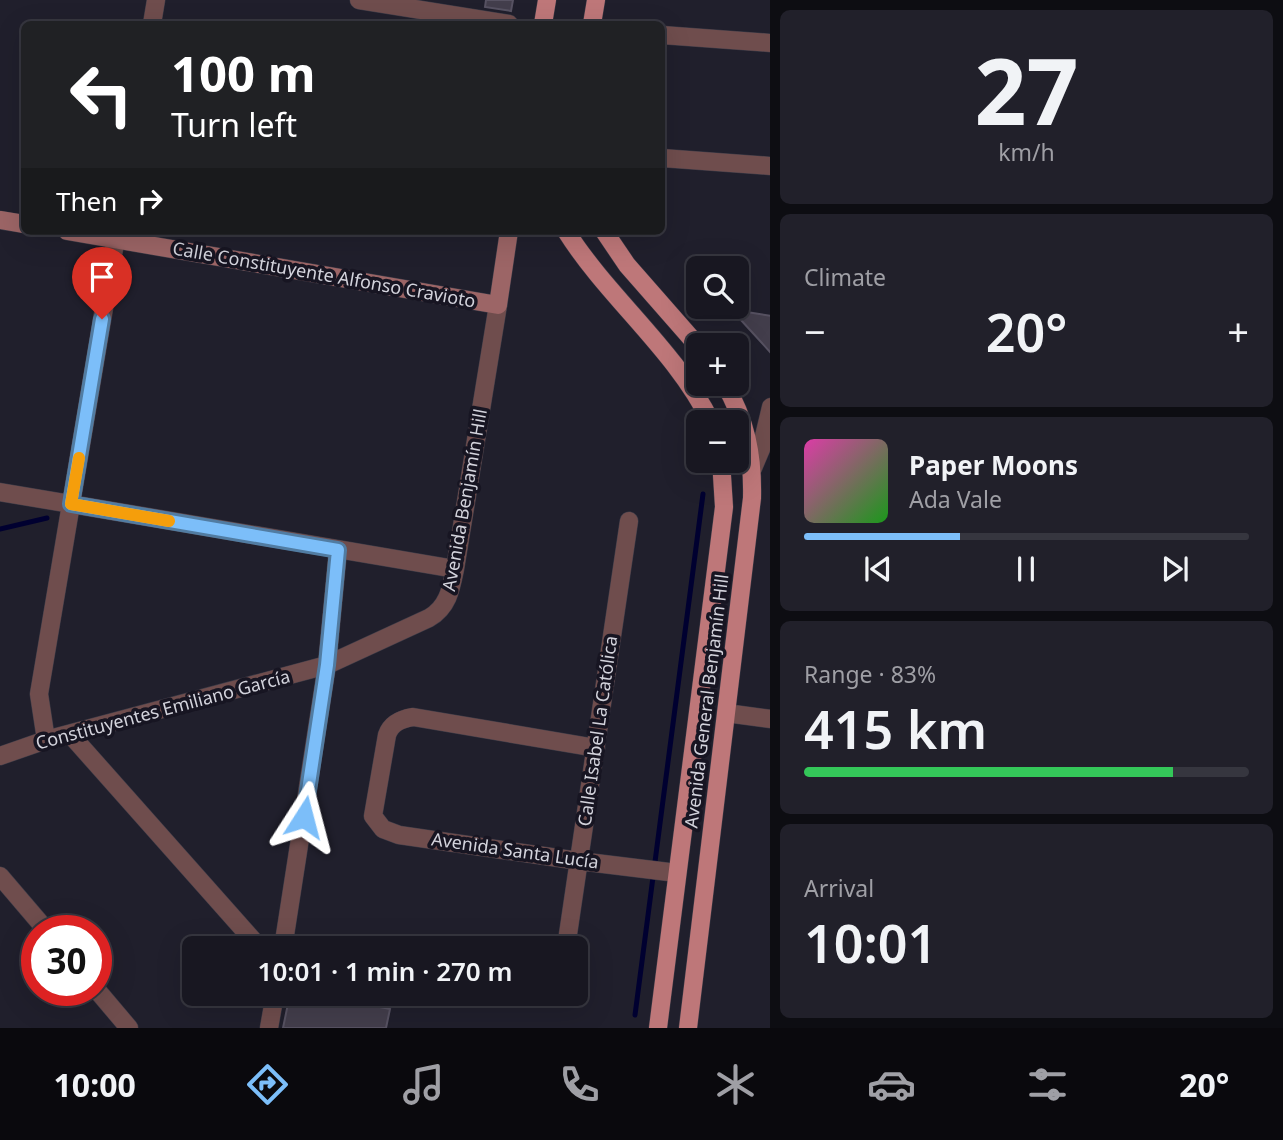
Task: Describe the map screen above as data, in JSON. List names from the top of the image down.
{
  "streets": {
    "main road": ["Avenida General Benjamín Hill"],
    "street": [
      "Calle Constituyente Alfonso Cravioto",
      "Avenida Benjamín Hill",
      "Constituyentes Emiliano García",
      "Calle Isabel La Católica",
      "Avenida Santa Lucía"
    ]
  },
  "crossings": [
    ["Calle Constituyente Alfonso Cravioto", "Avenida Benjamín Hill"],
    ["Avenida Benjamín Hill", "Constituyentes Emiliano García"],
    ["Avenida General Benjamín Hill", "Avenida Santa Lucía"],
    ["Calle Isabel La Católica", "Avenida Santa Lucía"]
  ],
  "page": {
    "tile": [
      ["27", "km/h"],
      "Climate",
      ["Range · 83%", "415 km"],
      ["Arrival", "10:01"]
    ],
    "turn": ["100 m", "Turn left"],
    "then": "Then",
    "map_buttons": ["+", "−"],
    "heat": ["−", "20°", "+"],
    "song": ["Paper Moons", "Ada Vale"],
    "limit": "30",
    "trip": "10:01 · 1 min · 270 m",
    "tabs": ["10:00", "20°"]
  }
}
